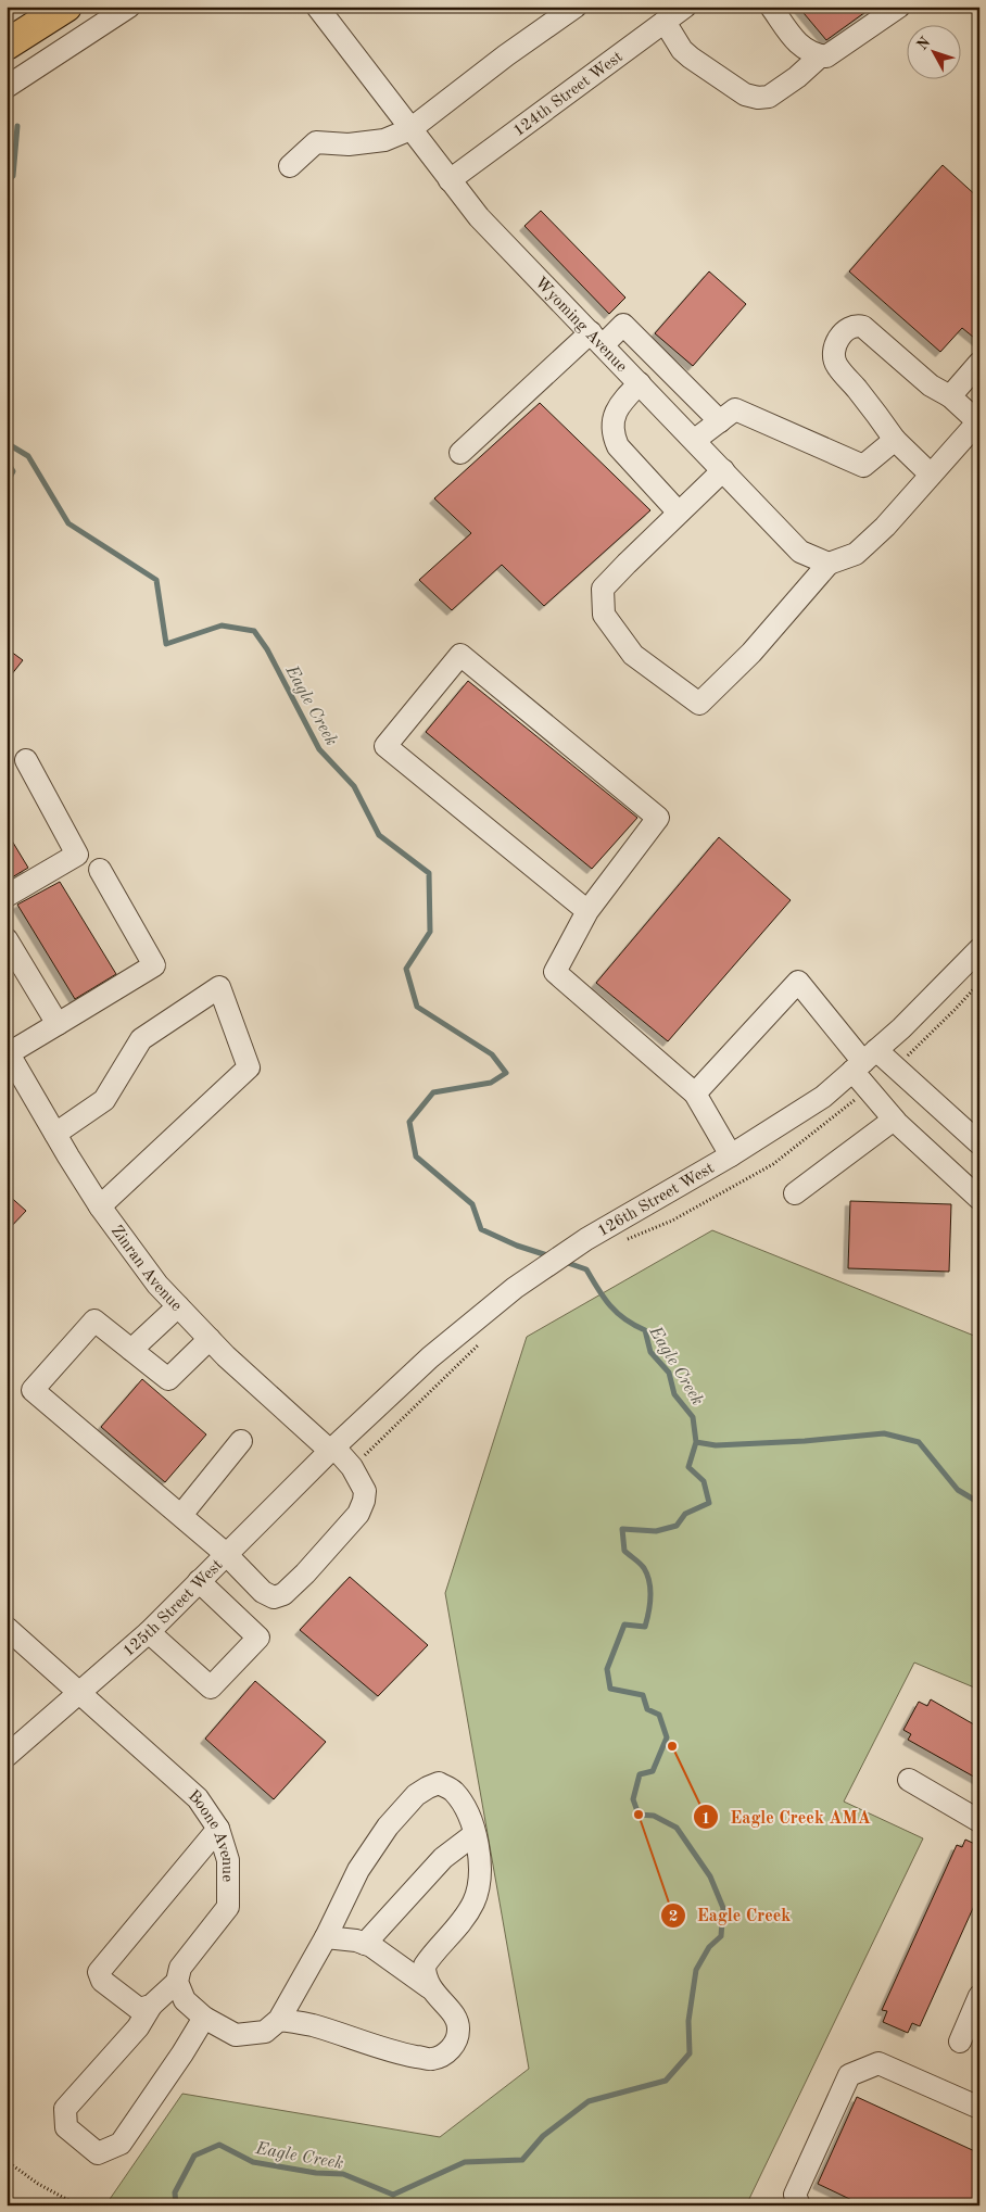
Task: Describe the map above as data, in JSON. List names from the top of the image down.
{
  "streets": {
    "street": [
      "124th Street West",
      "Wyoming Avenue",
      "126th Street West",
      "Zinran Avenue",
      "125th Street West",
      "Boone Avenue"
    ]
  },
  "crossings": [
    ["124th Street West", "Wyoming Avenue"],
    ["126th Street West", "Zinran Avenue"],
    ["126th Street West", "125th Street West"],
    ["Zinran Avenue", "125th Street West"],
    ["125th Street West", "Boone Avenue"]
  ],
  "water": ["Eagle Creek"],
  "places": ["Eagle Creek AMA", "Eagle Creek"],
  "north": "top left"
}
